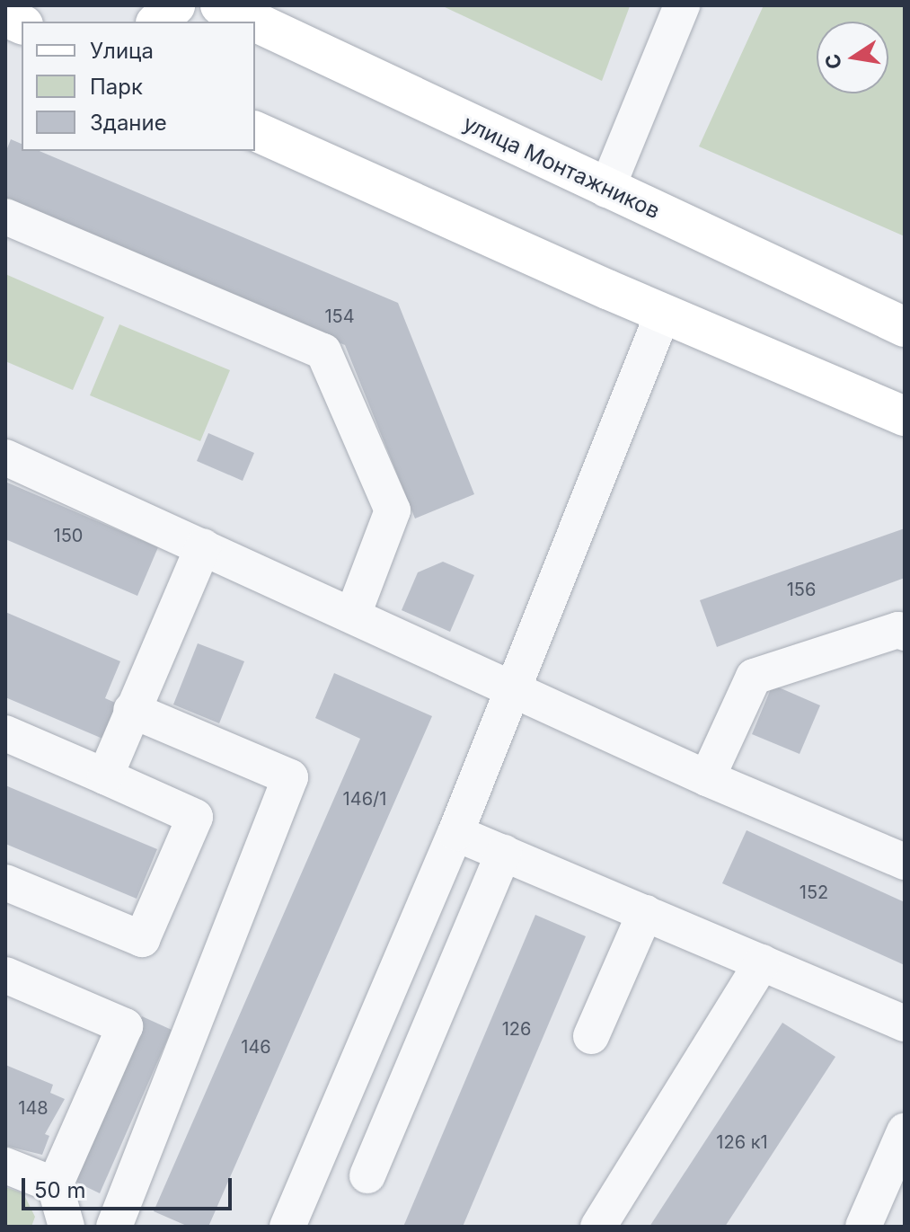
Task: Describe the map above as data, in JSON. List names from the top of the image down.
{
  "streets": {
    "main road": ["улица Монтажников"]
  },
  "house_numbers": [
    "154",
    "150",
    "156",
    "146/1",
    "152",
    "126",
    "146",
    "148",
    "126 к1"
  ],
  "legend": ["Улица", "Парк", "Здание"],
  "scale_bar": "50 m",
  "north": "left"
}
